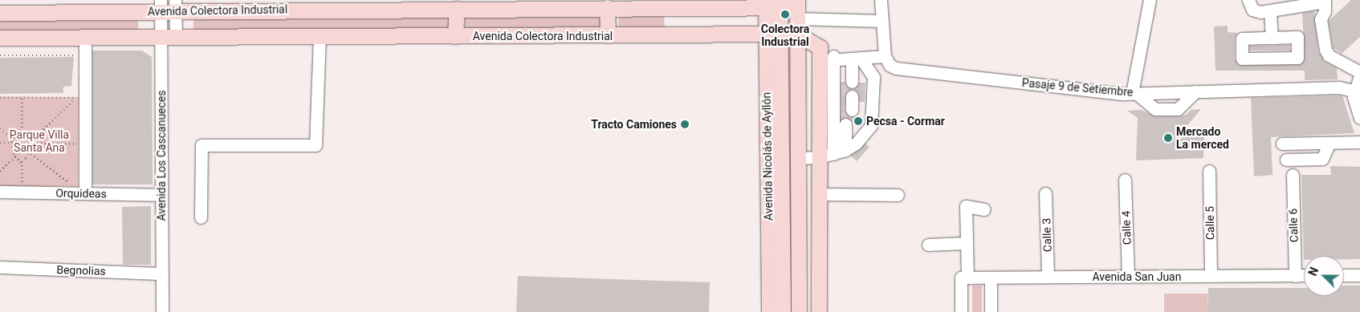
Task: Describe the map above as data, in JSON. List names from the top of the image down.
{
  "streets": {
    "main road": ["Avenida Colectora Industrial", "Avenida Nicolás de Ayllón"],
    "street": [
      "Pasaje 9 de Setiembre",
      "Avenida Los Cascanueces",
      "Orquideas",
      "Calle 5",
      "Calle 6",
      "Calle 4",
      "Calle 3",
      "Begnolias",
      "Avenida San Juan"
    ]
  },
  "crossings": [
    ["Avenida Colectora Industrial", "Avenida Los Cascanueces"],
    ["Avenida Colectora Industrial", "Avenida Nicolás de Ayllón"],
    ["Avenida Los Cascanueces", "Orquideas"],
    ["Avenida Los Cascanueces", "Begnolias"],
    ["Calle 5", "Avenida San Juan"],
    ["Calle 6", "Avenida San Juan"],
    ["Calle 4", "Avenida San Juan"],
    ["Calle 3", "Avenida San Juan"]
  ],
  "parks": ["Parque Villa Santa Ana"],
  "places": [
    "Colectora Industrial",
    "Pecsa - Cormar",
    "Tracto Camiones",
    "Mercado La merced"
  ],
  "north": "top left"
}
